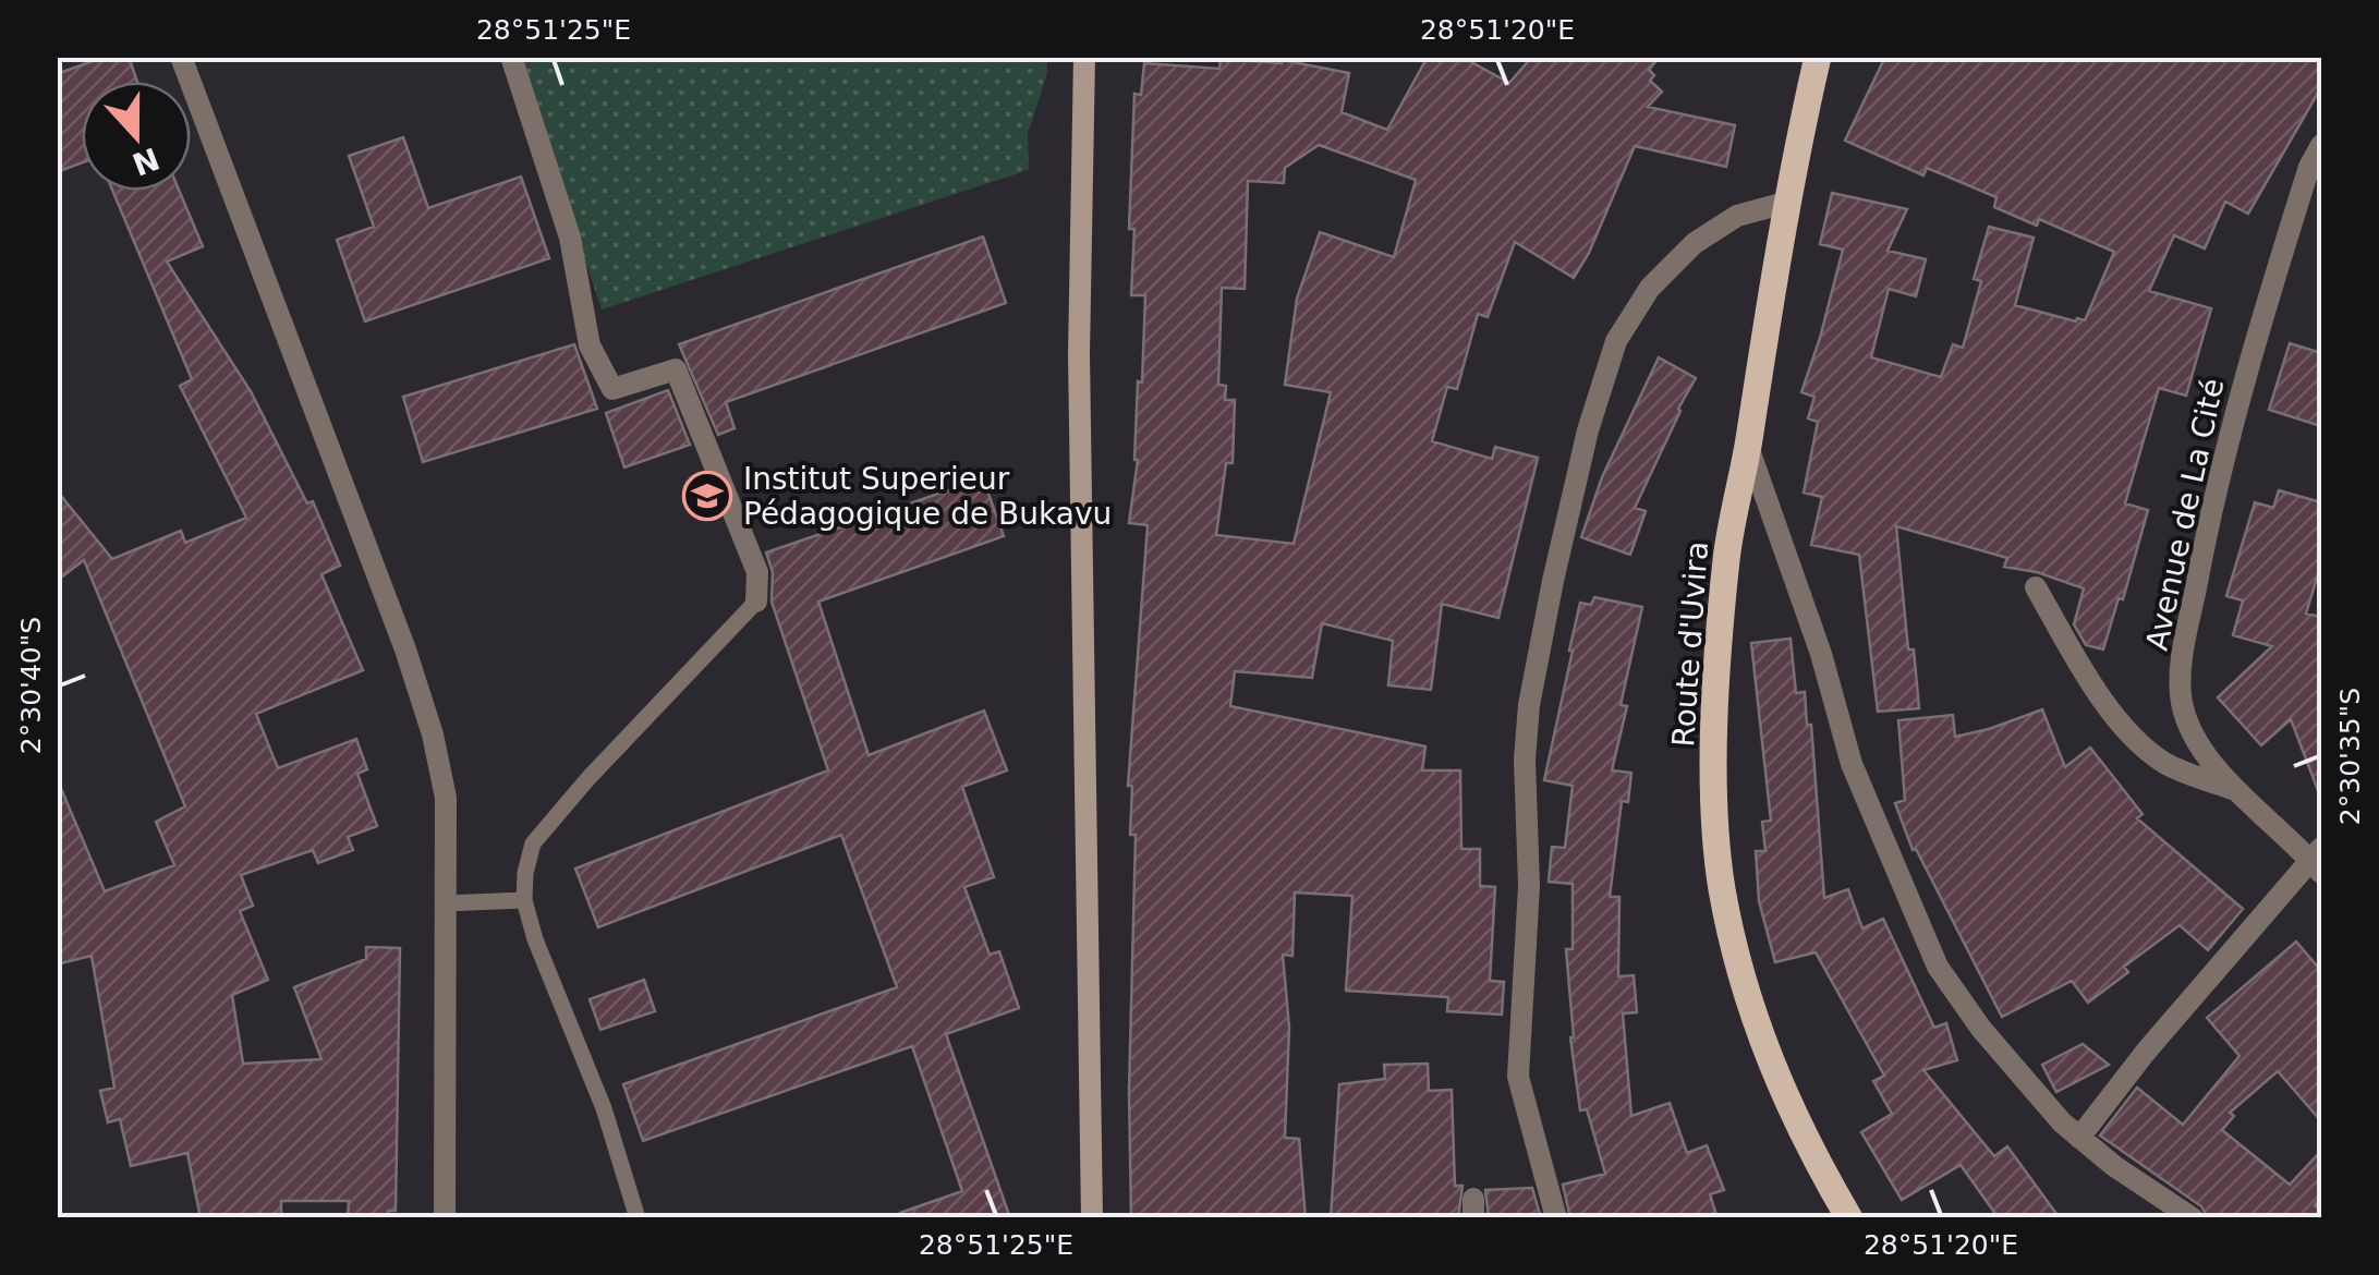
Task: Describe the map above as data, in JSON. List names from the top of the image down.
{
  "streets": {
    "main road": ["Route d'Uvira"],
    "street": ["Avenue de La Cité"]
  },
  "places": {
    "school or university": ["Institut Superieur Pédagogique de Bukavu"]
  },
  "north": "bottom",
  "coordinates": [
    "28°51'25\"E",
    "28°51'20\"E",
    "2°30'40\"S",
    "2°30'35\"S"
  ]
}
